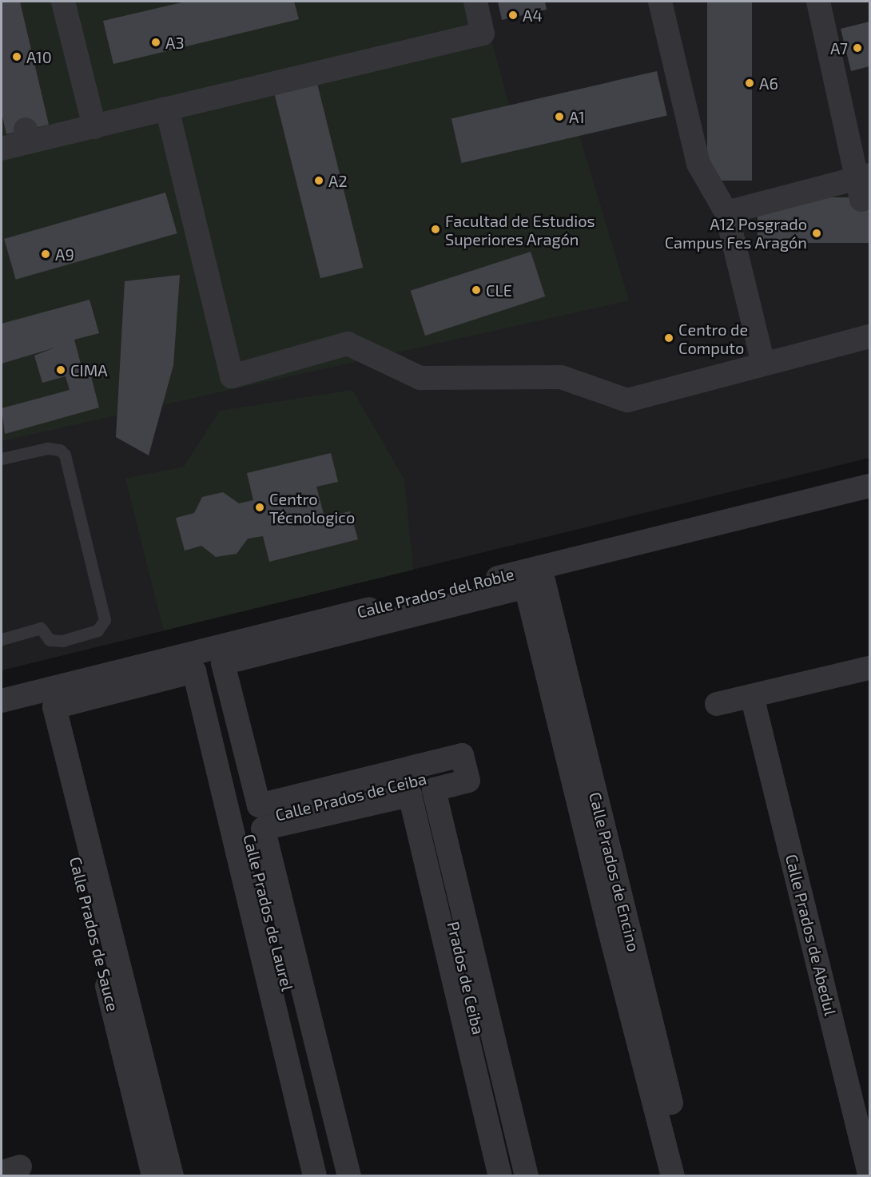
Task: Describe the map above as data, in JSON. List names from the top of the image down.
{
  "streets": {
    "street": [
      "Calle Prados del Roble",
      "Calle Prados de Ceiba",
      "Calle Prados de Encino",
      "Calle Prados de Laurel",
      "Calle Prados de Sauce",
      "Calle Prados de Abedul",
      "Prados de Ceiba"
    ]
  },
  "crossings": [
    ["Calle Prados del Roble", "Calle Prados de Encino"],
    ["Calle Prados del Roble", "Calle Prados de Laurel"],
    ["Calle Prados del Roble", "Calle Prados de Sauce"],
    ["Calle Prados de Ceiba", "Calle Prados de Laurel"],
    ["Calle Prados de Ceiba", "Prados de Ceiba"]
  ],
  "places": [
    "A4",
    "A3",
    "A7",
    "A10",
    "A6",
    "A1",
    "A2",
    "Facultad de Estudios Superiores Aragón",
    "A12 Posgrado Campus Fes Aragón",
    "A9",
    "CLE",
    "Centro de Computo",
    "CIMA",
    "Centro Técnologico"
  ]
}
